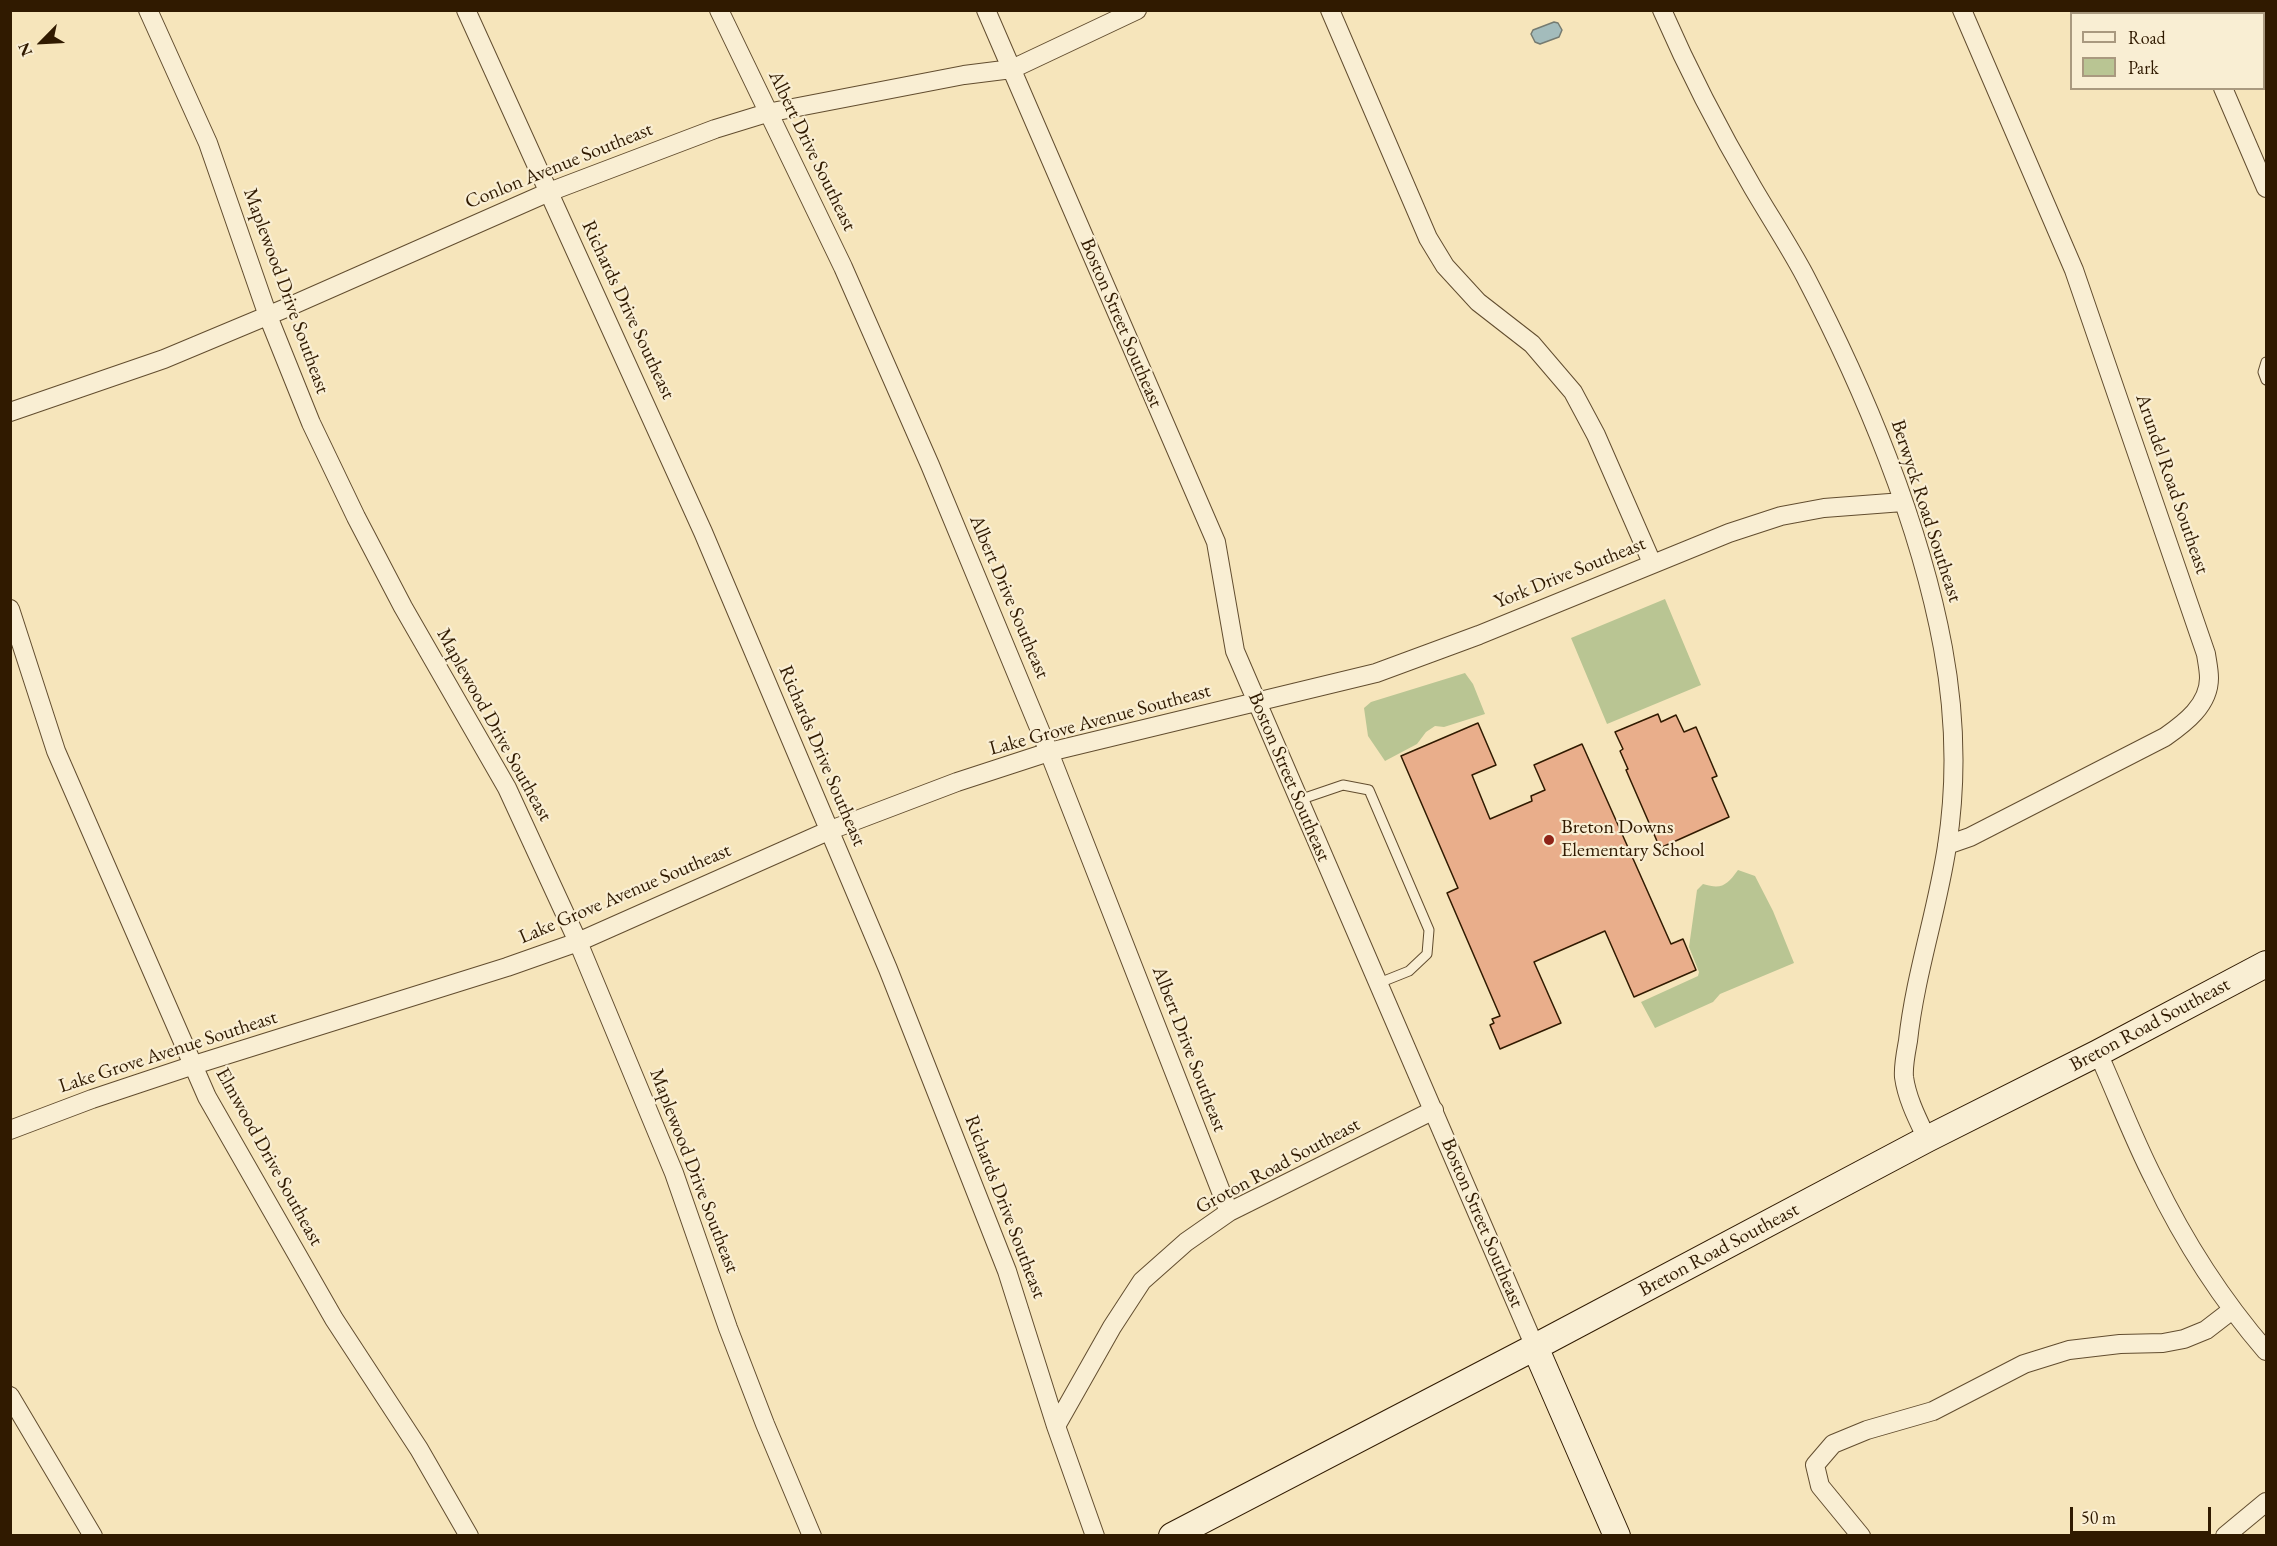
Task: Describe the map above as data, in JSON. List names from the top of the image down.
{
  "streets": {
    "main road": ["Boston Street Southeast", "Breton Road Southeast"],
    "street": [
      "Albert Drive Southeast",
      "Conlon Avenue Southeast",
      "Maplewood Drive Southeast",
      "Richards Drive Southeast",
      "Arundel Road Southeast",
      "Berwyck Road Southeast",
      "York Drive Southeast",
      "Lake Grove Avenue Southeast",
      "Elmwood Drive Southeast",
      "Groton Road Southeast"
    ]
  },
  "crossings": [
    ["Albert Drive Southeast", "Conlon Avenue Southeast"],
    ["Albert Drive Southeast", "Lake Grove Avenue Southeast"],
    ["Albert Drive Southeast", "Groton Road Southeast"],
    ["Conlon Avenue Southeast", "Maplewood Drive Southeast"],
    ["Conlon Avenue Southeast", "Richards Drive Southeast"],
    ["Conlon Avenue Southeast", "Boston Street Southeast"],
    ["Maplewood Drive Southeast", "Lake Grove Avenue Southeast"],
    ["Richards Drive Southeast", "Lake Grove Avenue Southeast"],
    ["Richards Drive Southeast", "Groton Road Southeast"],
    ["Boston Street Southeast", "York Drive Southeast"],
    ["Boston Street Southeast", "Lake Grove Avenue Southeast"],
    ["Boston Street Southeast", "Breton Road Southeast"],
    ["Boston Street Southeast", "Groton Road Southeast"],
    ["Arundel Road Southeast", "Berwyck Road Southeast"],
    ["Berwyck Road Southeast", "York Drive Southeast"],
    ["Berwyck Road Southeast", "Breton Road Southeast"],
    ["York Drive Southeast", "Lake Grove Avenue Southeast"],
    ["Lake Grove Avenue Southeast", "Elmwood Drive Southeast"]
  ],
  "places": ["Breton Downs Elementary School"],
  "legend": ["Road", "Park"],
  "scale_bar": "50 m",
  "north": "bottom left"
}
